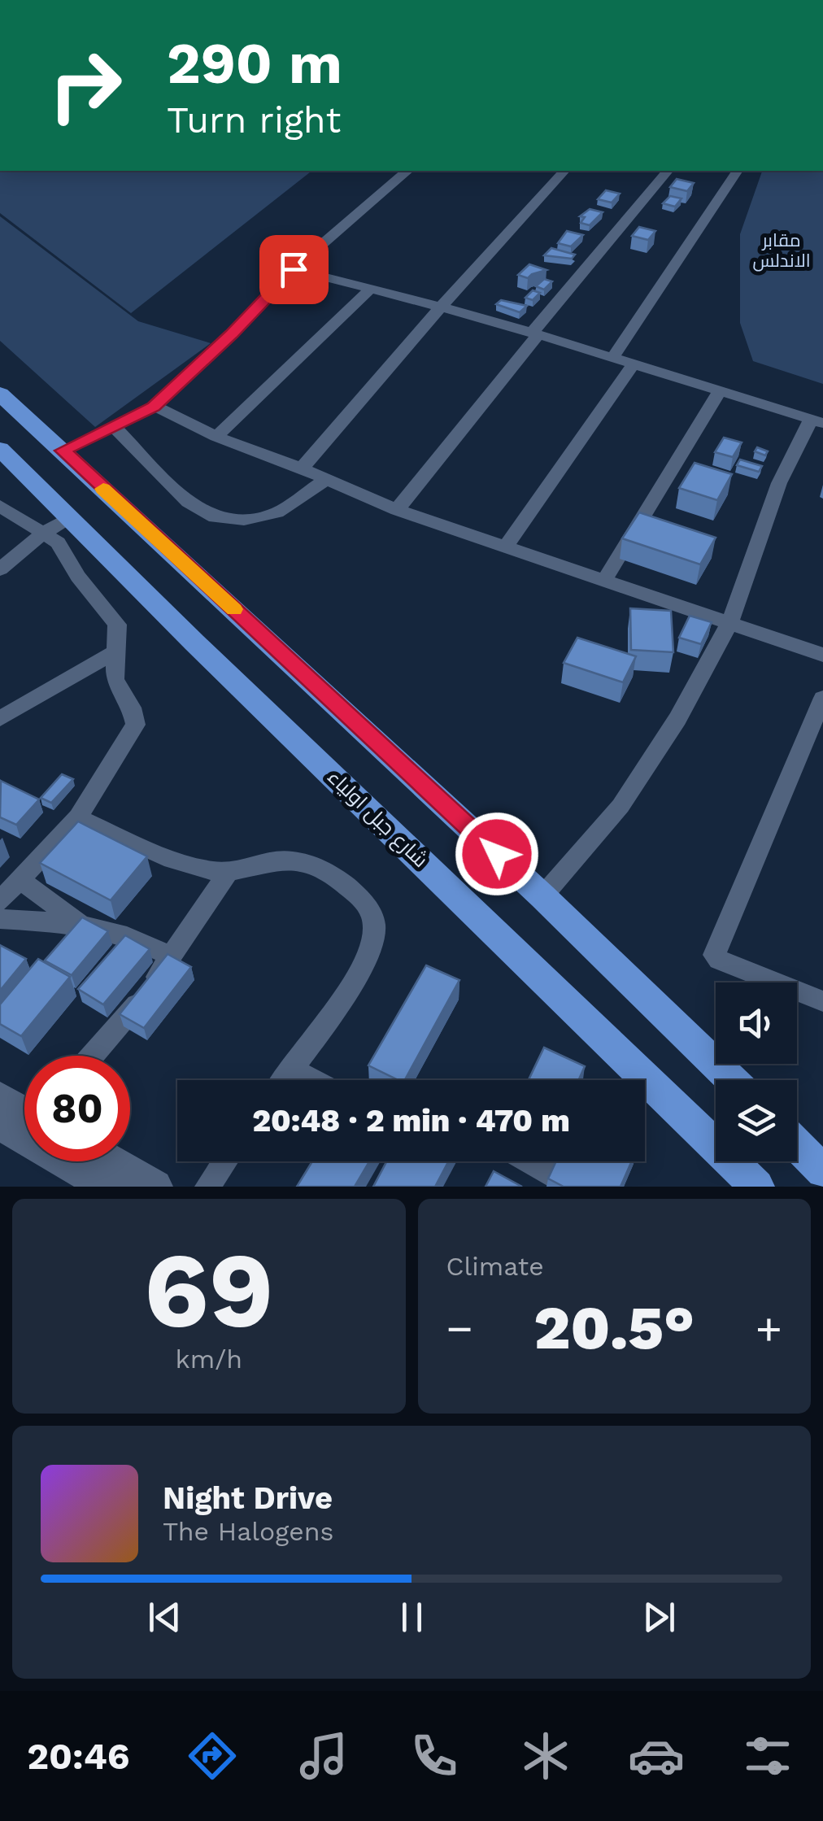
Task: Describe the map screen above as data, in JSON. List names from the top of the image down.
{
  "streets": {
    "highway": ["شارع جبل اولياء"]
  },
  "parks": ["مقابر الاندلس"],
  "page": {
    "turn": ["290 m", "Turn right"],
    "limit": "80",
    "trip": "20:48 · 2 min · 470 m",
    "tile": [
      ["69", "km/h"],
      "Climate"
    ],
    "heat": ["−", "20.5°", "+"],
    "song": ["Night Drive", "The Halogens"],
    "tabs": "20:46"
  }
}
